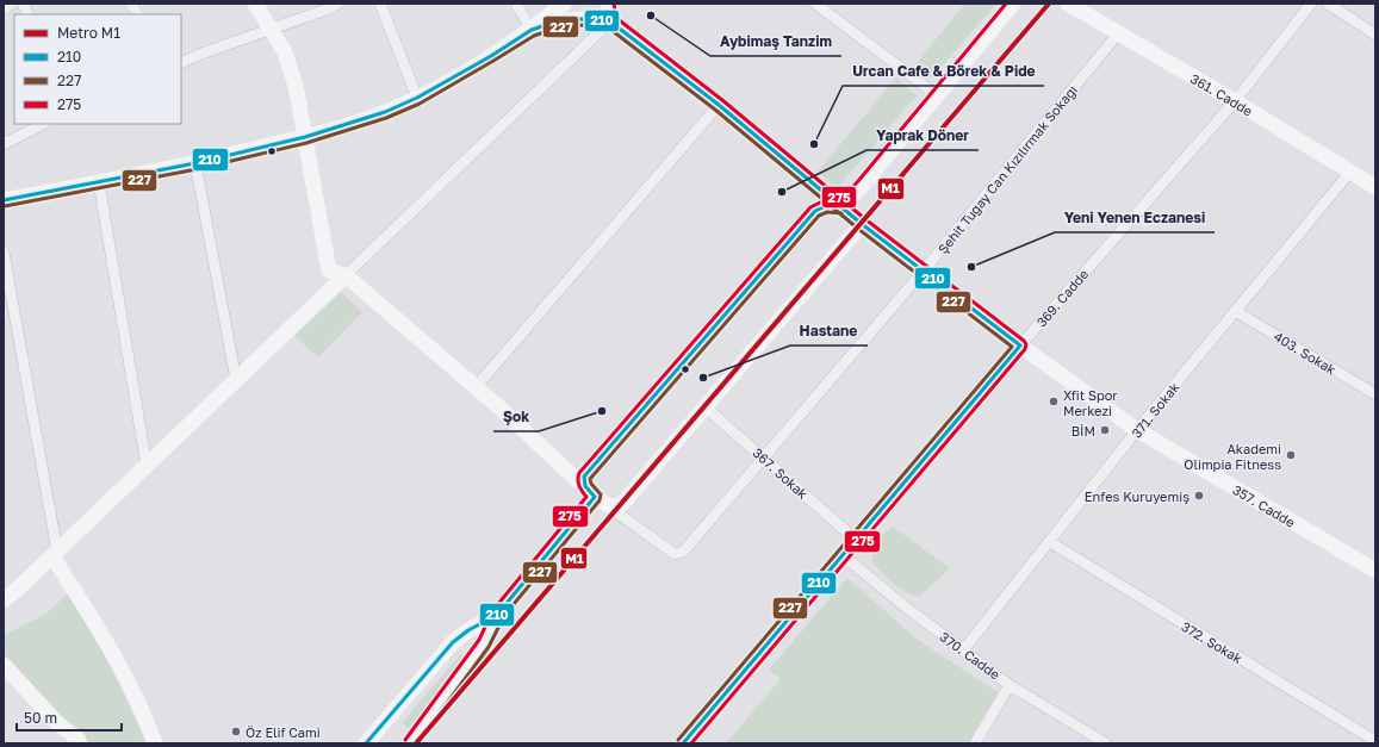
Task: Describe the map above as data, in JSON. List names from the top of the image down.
{
  "streets": {
    "main road": ["361. Cadde", "357. Cadde"],
    "street": [
      "Şehit Tugay Can Kızılırmak Sokağı",
      "369. Cadde",
      "403. Sokak",
      "371. Sokak",
      "367. Sokak",
      "372. Sokak",
      "370. Cadde"
    ]
  },
  "crossings": [
    ["361. Cadde", "Şehit Tugay Can Kızılırmak Sokağı"],
    ["361. Cadde", "369. Cadde"],
    ["361. Cadde", "371. Sokak"],
    ["Şehit Tugay Can Kızılırmak Sokağı", "367. Sokak"],
    ["Şehit Tugay Can Kızılırmak Sokağı", "357. Cadde"],
    ["369. Cadde", "367. Sokak"],
    ["369. Cadde", "357. Cadde"],
    ["369. Cadde", "370. Cadde"],
    ["403. Sokak", "371. Sokak"],
    ["371. Sokak", "357. Cadde"],
    ["371. Sokak", "372. Sokak"],
    ["371. Sokak", "370. Cadde"]
  ],
  "places": [
    "Aybimaş Tanzim",
    "Urcan Cafe & Börek & Pide",
    "Yaprak Döner",
    "Yeni Yenen Eczanesi",
    "Hastane",
    "Xfit Spor Merkezi",
    "Şok",
    "BİM",
    "Akademi Olimpia Fitness",
    "Enfes Kuruyemiş",
    "Öz Elif Cami"
  ],
  "lines": [
    "metro line M1",
    "transit line 275",
    "transit line 210",
    "transit line 227"
  ],
  "legend": [
    "Metro M1",
    "210",
    "227",
    "275"
  ],
  "scale_bar": "50 m"
}
